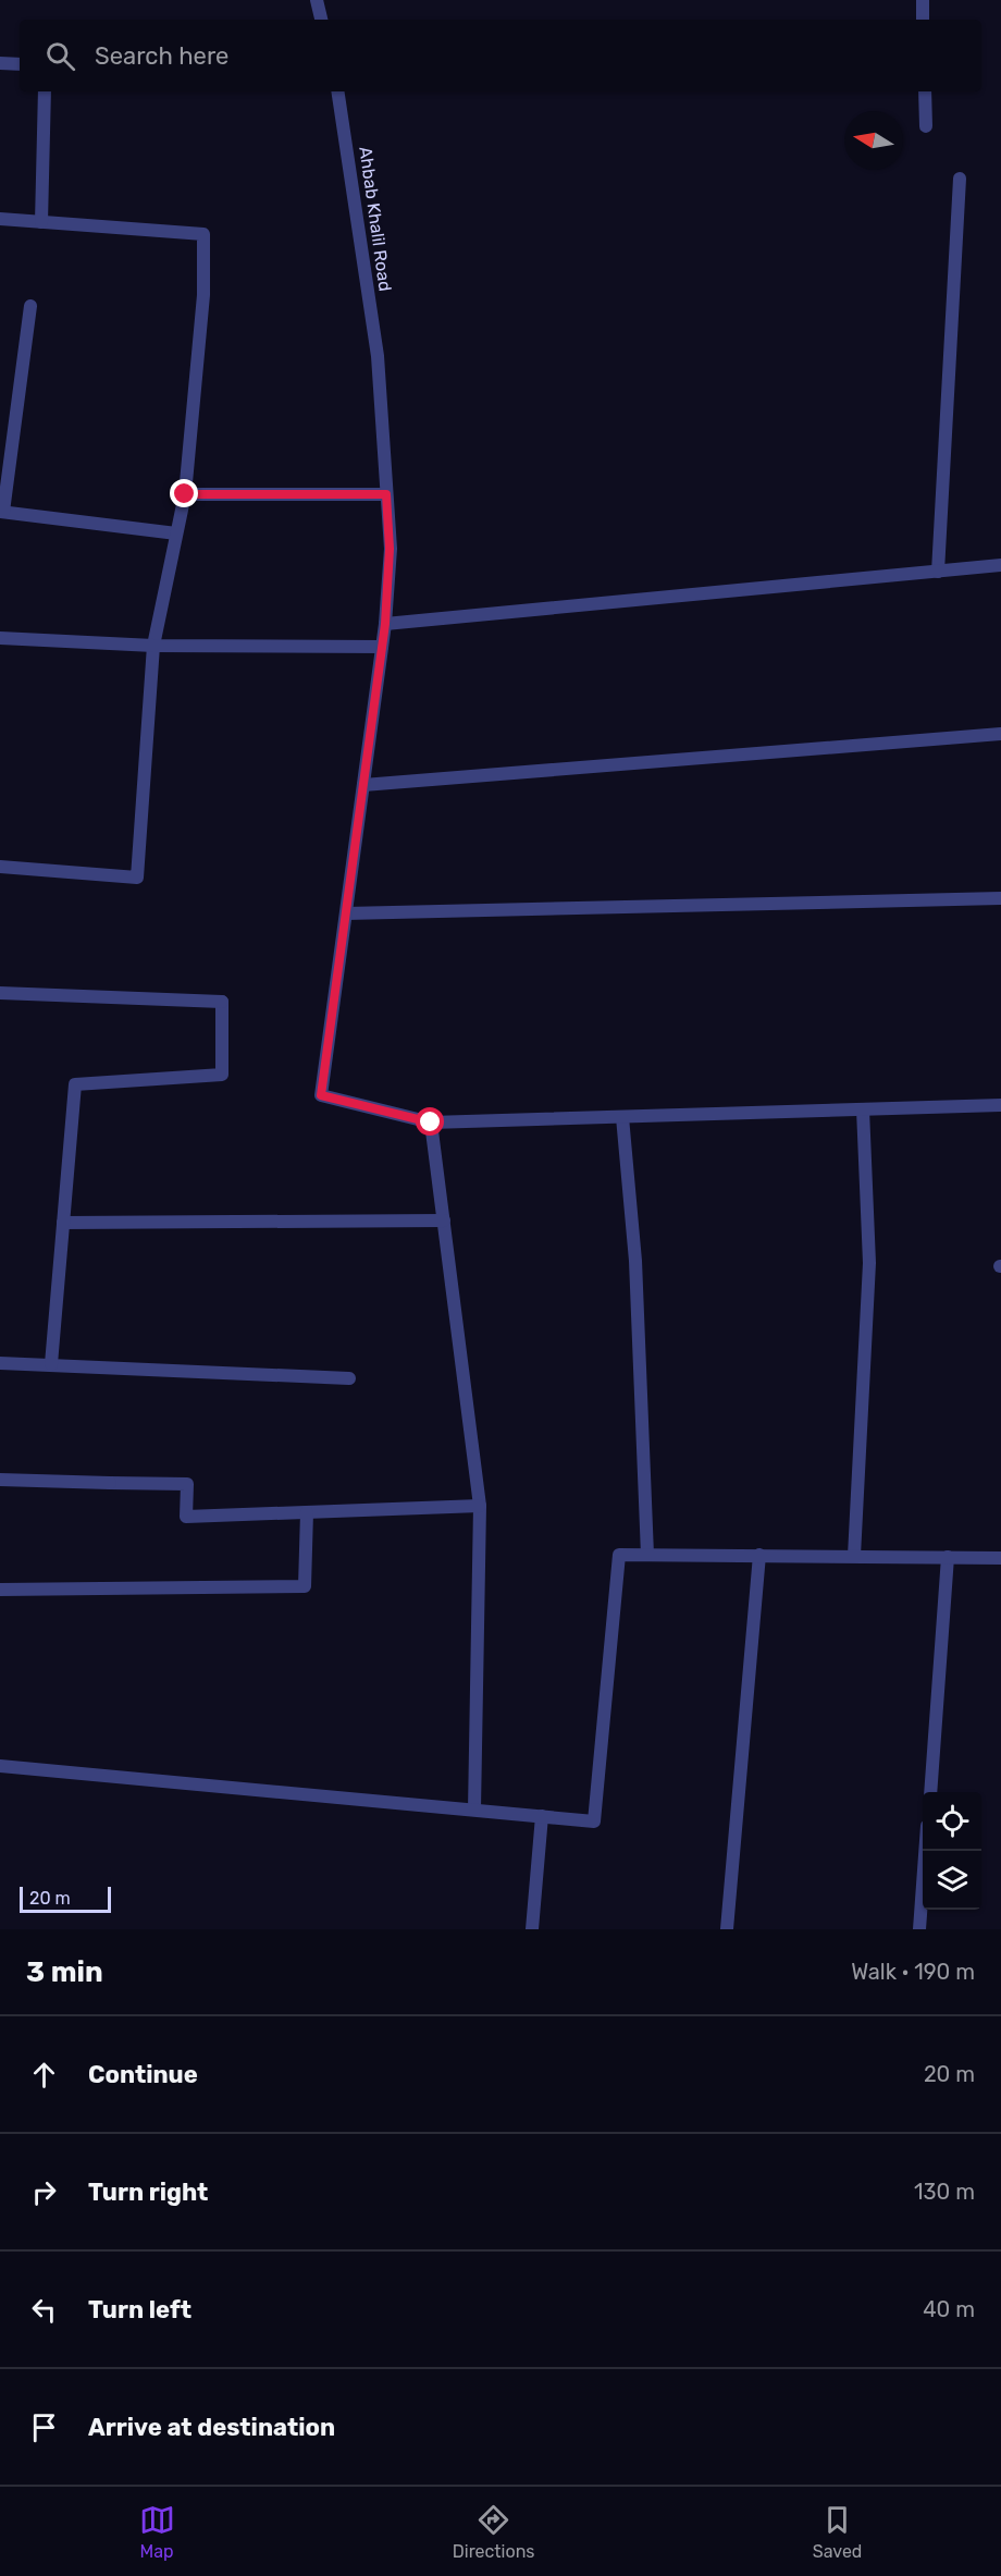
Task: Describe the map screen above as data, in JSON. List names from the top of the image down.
{
  "streets": {
    "street": ["Ahbab Khalil Road"]
  },
  "scale_bar": "20 m",
  "north": "left",
  "page": {
    "search": "Search here",
    "scale": "20 m",
    "heading": ["3 min", "Walk · 190 m"],
    "list": [
      ["Continue", "20 m"],
      ["Turn right", "130 m"],
      ["Turn left", "40 m"],
      "Arrive at destination"
    ],
    "nav": ["Map", "Directions", "Saved"]
  }
}
